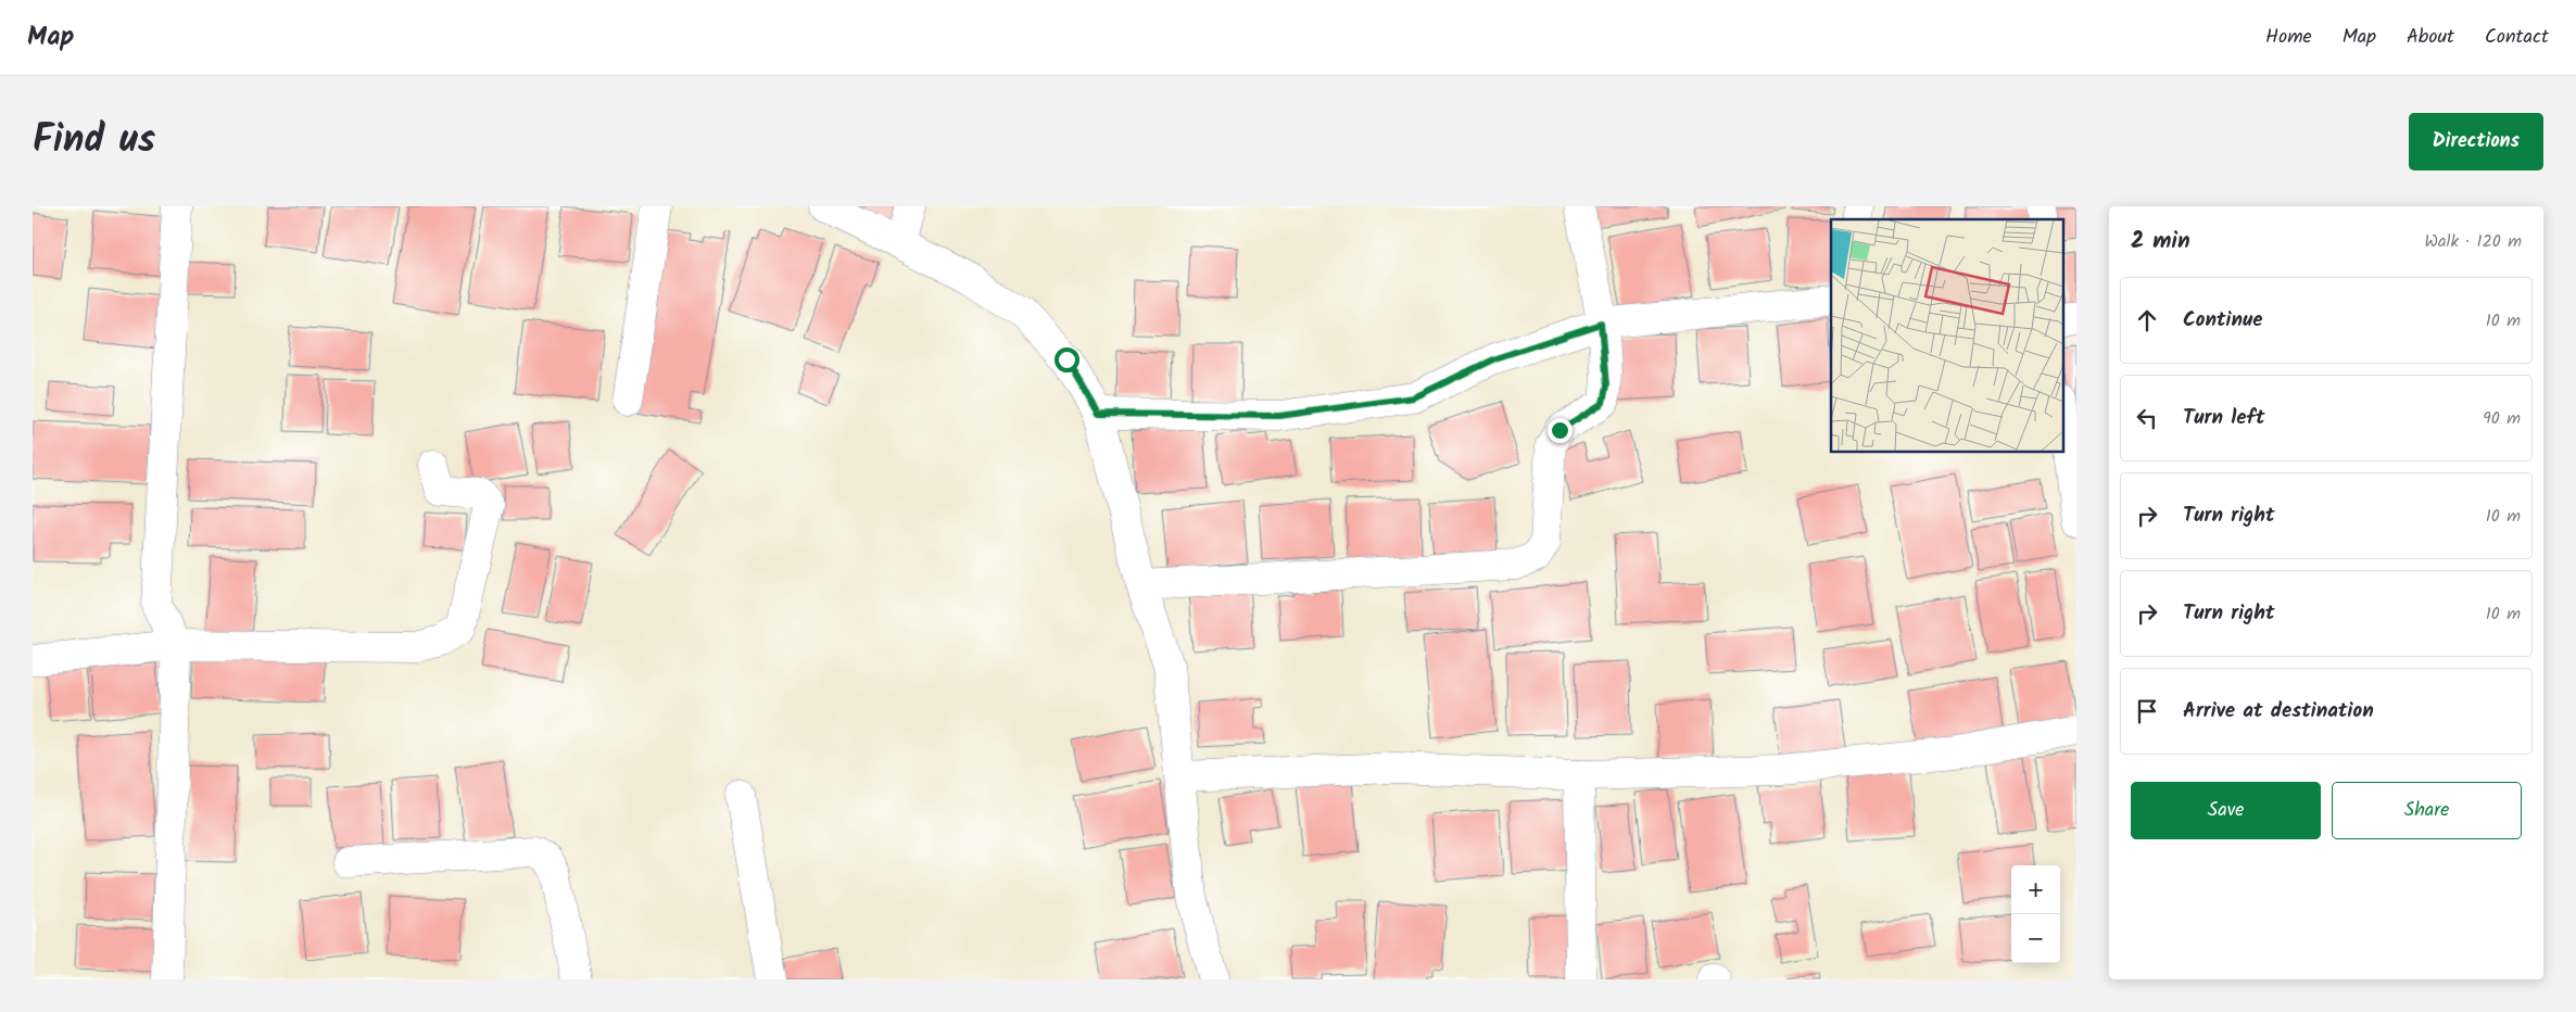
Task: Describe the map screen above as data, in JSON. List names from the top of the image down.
{
  "page": {
    "header": "Map",
    "nav": [
      "Home",
      "Map",
      "About",
      "Contact"
    ],
    "title": "Find us",
    "buttons": [
      "Directions",
      ["Save", "Share"]
    ],
    "heading": ["2 min", "Walk · 120 m"],
    "list": [
      ["Continue", "10 m"],
      ["Turn left", "90 m"],
      ["Turn right", "10 m"],
      ["Turn right", "10 m"],
      "Arrive at destination"
    ],
    "map_buttons": ["+", "−"]
  }
}
